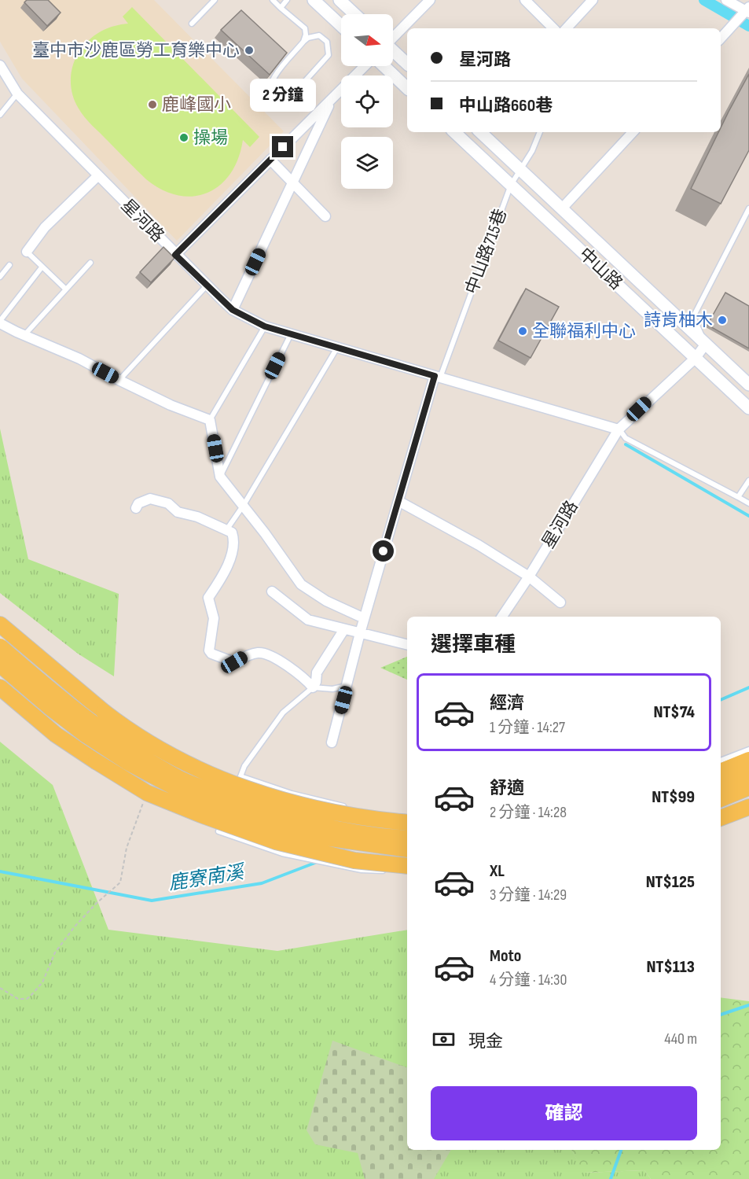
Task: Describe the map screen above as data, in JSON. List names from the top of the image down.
{
  "streets": {
    "street": ["星河路", "中山路"],
    "lane": ["中山路715巷"]
  },
  "crossings": [
    ["星河路", "中山路715巷"],
    ["星河路", "中山路"],
    ["中山路715巷", "中山路"]
  ],
  "water": ["鹿寮南溪"],
  "places": [
    "臺中市沙鹿區勞工育樂中心",
    "鹿峰國小",
    "操場",
    "詩肯柚木",
    "全聯福利中心"
  ],
  "north": "right",
  "page": {
    "banner": ["星河路", "中山路660巷"],
    "bubble": "2 分鐘",
    "heading": "選擇車種",
    "list": [
      {
        "name": "經濟",
        "note": "1 分鐘 · 14:27",
        "value": "NT$74"
      },
      {
        "name": "舒適",
        "note": "2 分鐘 · 14:28",
        "value": "NT$99"
      },
      {
        "name": "XL",
        "note": "3 分鐘 · 14:29",
        "value": "NT$125"
      },
      {
        "name": "Moto",
        "note": "4 分鐘 · 14:30",
        "value": "NT$113"
      }
    ],
    "pay": ["現金", "440 m"],
    "buttons": "確認"
  }
}
